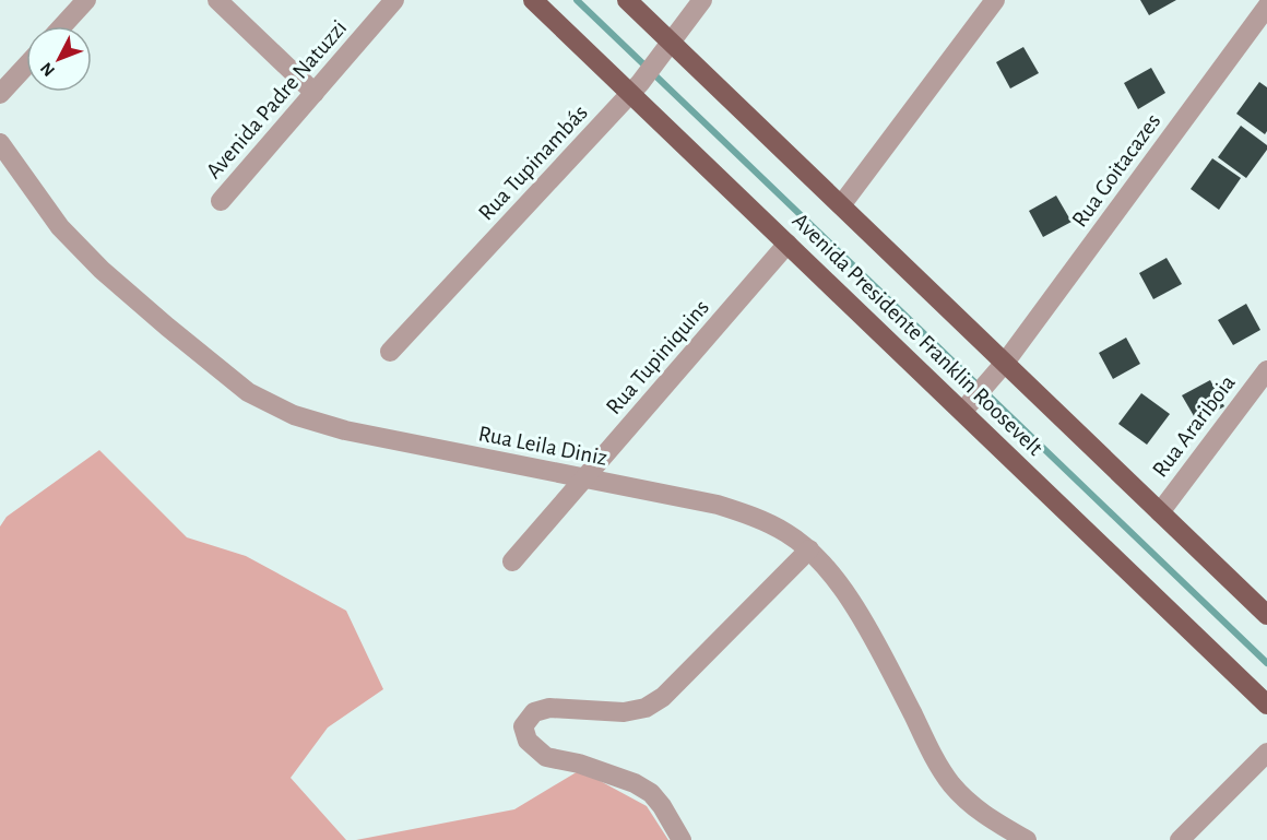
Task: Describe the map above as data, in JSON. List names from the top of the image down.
{
  "streets": {
    "main road": ["Avenida Presidente Franklin Roosevelt"],
    "street": [
      "Avenida Padre Natuzzi",
      "Rua Tupinambás",
      "Rua Goitacazes",
      "Rua Tupiniquins",
      "Rua Arariboia",
      "Rua Leila Diniz"
    ]
  },
  "crossings": [
    ["Rua Tupinambás", "Avenida Presidente Franklin Roosevelt"],
    ["Rua Goitacazes", "Avenida Presidente Franklin Roosevelt"],
    ["Avenida Presidente Franklin Roosevelt", "Rua Tupiniquins"],
    ["Avenida Presidente Franklin Roosevelt", "Rua Arariboia"],
    ["Rua Tupiniquins", "Rua Leila Diniz"]
  ],
  "north": "bottom left"
}
